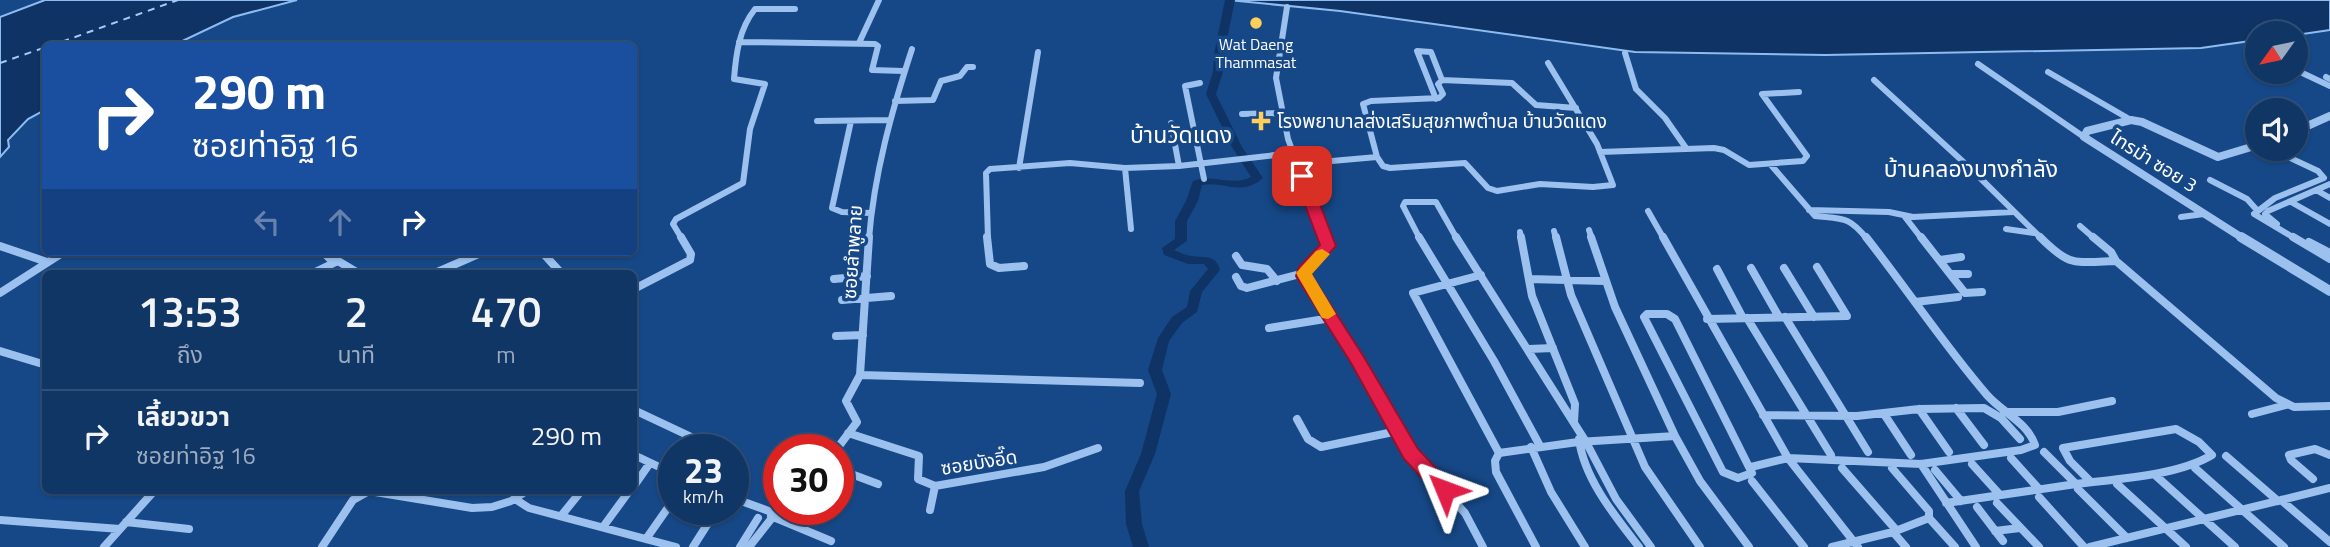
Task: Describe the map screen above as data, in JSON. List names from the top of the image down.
{
  "streets": {
    "street": ["ไทรม้า ซอย 3", "ซอยลำพูลาย", "ซอยบังอี๊ด"]
  },
  "crossings": [
    ["ซอยลำพูลาย", "ซอยบังอี๊ด"]
  ],
  "districts": ["บ้านวัดแดง", "บ้านคลองบางกำลัง"],
  "places": {
    "other": ["Wat Daeng Thammasat"],
    "health": ["โรงพยาบาลส่งเสริมสุขภาพตำบล บ้านวัดแดง"]
  },
  "north": "bottom left",
  "page": {
    "turn": ["290 m", "ซอยท่าอิฐ 16"],
    "eta": [
      "13:53",
      "ถึง",
      "2",
      "นาที",
      "470",
      "m"
    ],
    "list": [
      {
        "name": "เลี้ยวขวา",
        "note": "ซอยท่าอิฐ 16",
        "value": "290 m"
      }
    ],
    "speed": "23 km/h",
    "limit": "30"
  }
}
